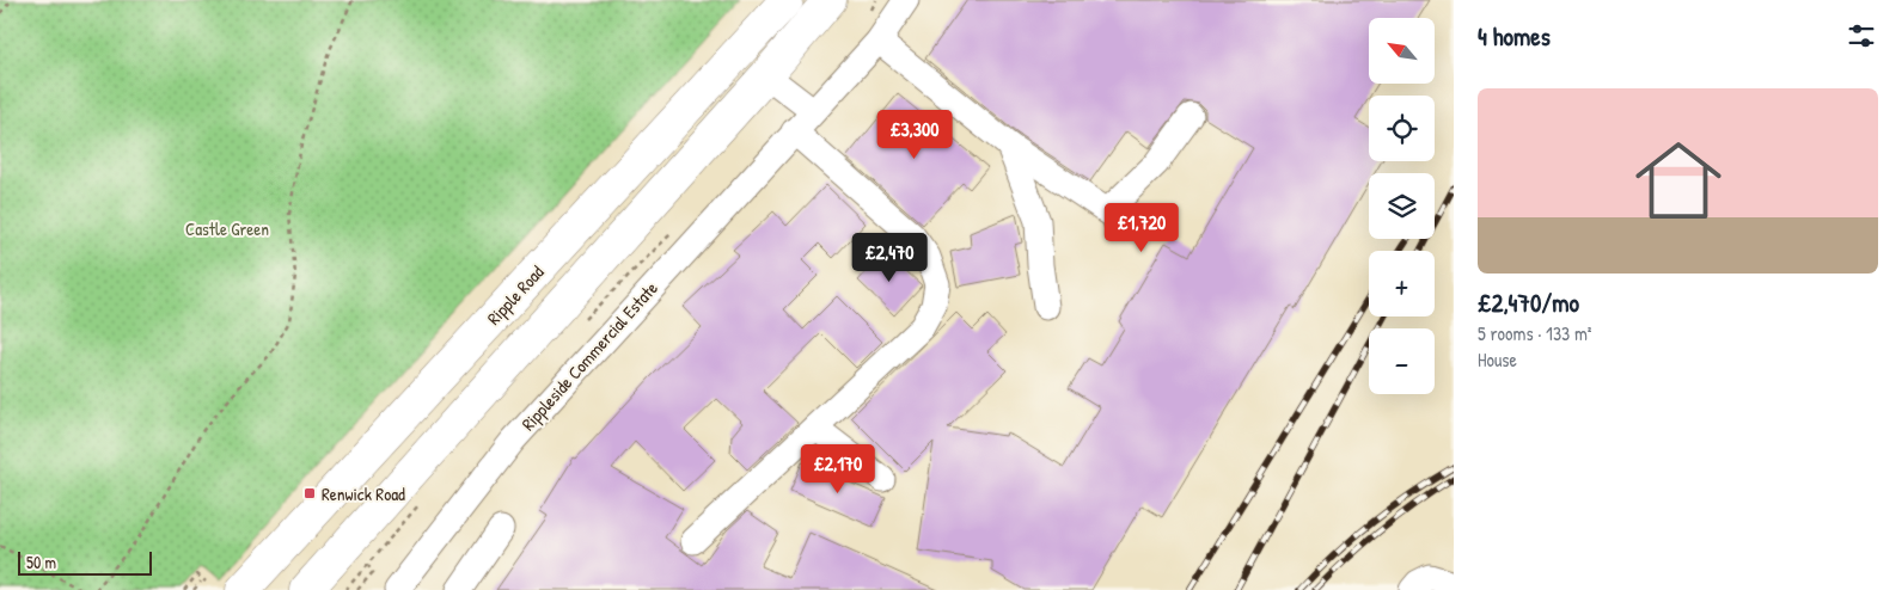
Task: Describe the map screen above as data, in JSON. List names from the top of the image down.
{
  "streets": {
    "highway": ["Ripple Road"],
    "lane": ["Rippleside Commercial Estate"]
  },
  "parks": ["Castle Green"],
  "places": {
    "transit": ["Renwick Road"]
  },
  "scale_bar": "50 m",
  "north": "top left",
  "page": {
    "heading": "4 homes",
    "map_buttons": ["+", "−"],
    "list": [
      {
        "name": "£2,470/mo",
        "note": "5 rooms · 133 m² · House"
      }
    ],
    "price": [
      "£3,300",
      "£1,720",
      "£2,470",
      "£2,170"
    ],
    "scale": "50 m"
  }
}
